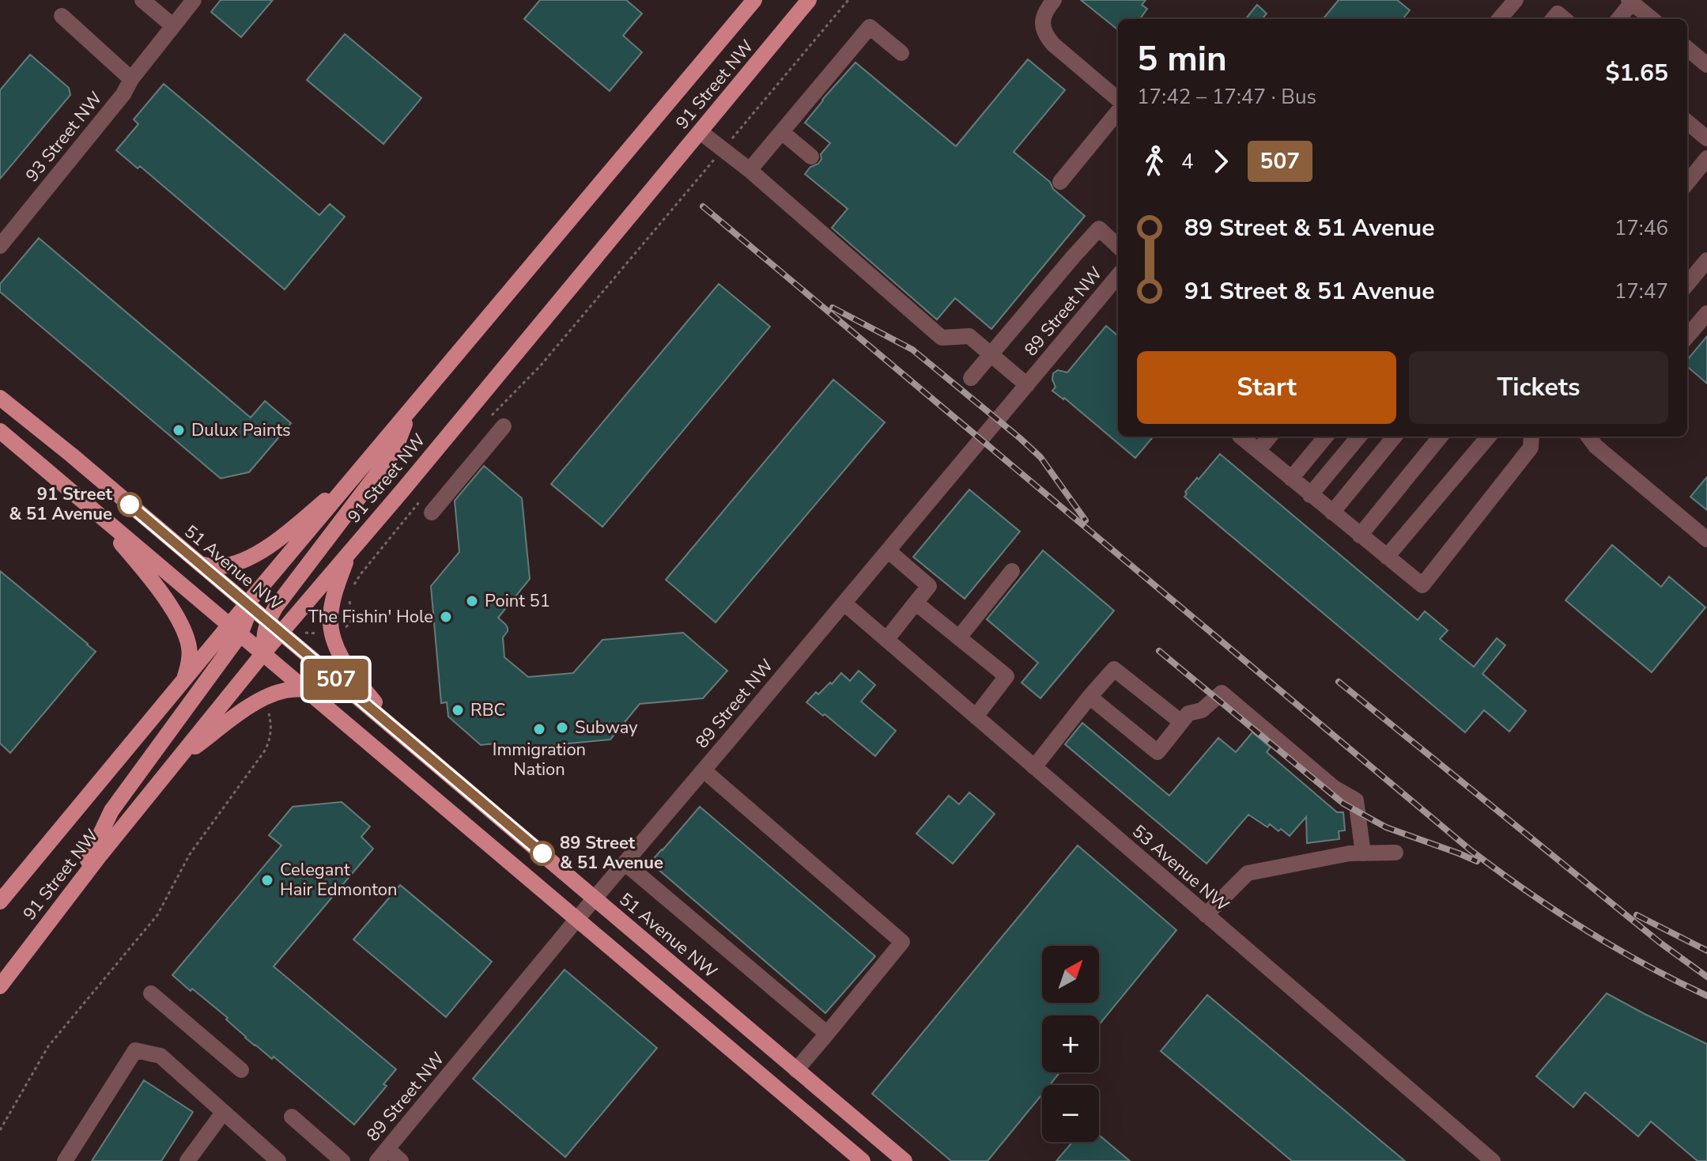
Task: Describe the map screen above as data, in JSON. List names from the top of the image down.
{
  "streets": {
    "main road": ["91 Street NW", "51 Avenue NW"],
    "street": ["93 Street NW", "89 Street NW", "53 Avenue NW"]
  },
  "crossings": [
    ["91 Street NW", "51 Avenue NW"],
    ["89 Street NW", "51 Avenue NW"],
    ["89 Street NW", "53 Avenue NW"]
  ],
  "places": [
    "Dulux Paints",
    "91 Street & 51 Avenue",
    "Point 51",
    "The Fishin' Hole",
    "RBC",
    "Subway",
    "Immigration Nation",
    "89 Street & 51 Avenue",
    "Celegant Hair Edmonton"
  ],
  "lines": ["bus line 507"],
  "north": "top right",
  "page": {
    "on_map": "507",
    "heading": ["5 min", "17:42 – 17:47 · Bus", "$1.65"],
    "legs": ["4", "507"],
    "list": [
      {
        "name": "89 Street & 51 Avenue",
        "value": "17:46"
      },
      {
        "name": "91 Street & 51 Avenue",
        "value": "17:47"
      }
    ],
    "buttons": ["Start", "Tickets"],
    "map_buttons": ["+", "−"]
  }
}
